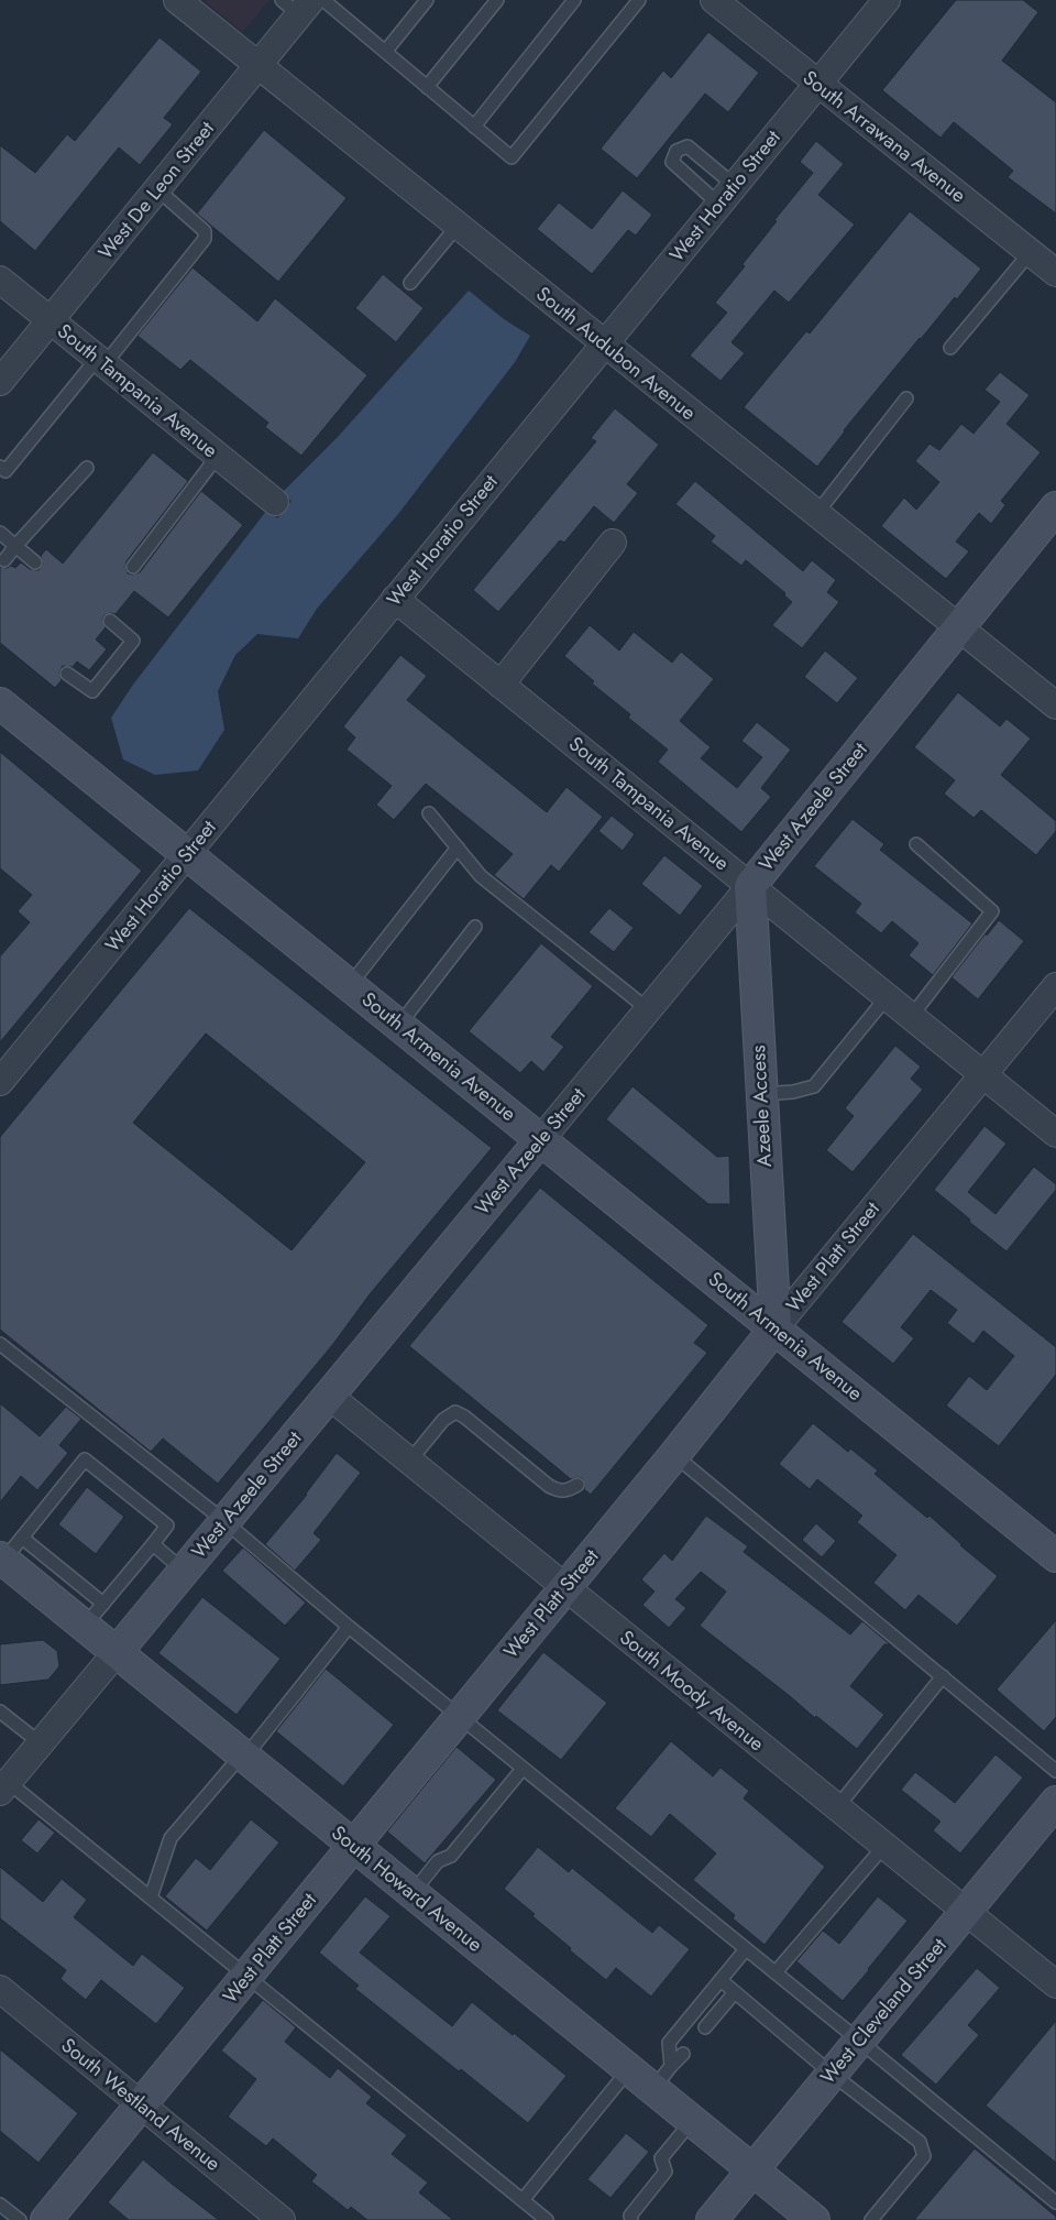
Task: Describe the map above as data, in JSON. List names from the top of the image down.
{
  "streets": {
    "main road": [
      "West Azeele Street",
      "South Armenia Avenue",
      "Azeele Access",
      "West Platt Street",
      "South Howard Avenue",
      "West Cleveland Street"
    ],
    "street": [
      "South Arrawana Avenue",
      "West De Leon Street",
      "West Horatio Street",
      "South Audubon Avenue",
      "South Tampania Avenue",
      "South Moody Avenue",
      "South Westland Avenue"
    ]
  },
  "crossings": [
    ["South Arrawana Avenue", "West Horatio Street"],
    ["West De Leon Street", "South Audubon Avenue"],
    ["West De Leon Street", "South Tampania Avenue"],
    ["West Horatio Street", "South Audubon Avenue"],
    ["West Horatio Street", "South Tampania Avenue"],
    ["West Horatio Street", "South Armenia Avenue"],
    ["South Audubon Avenue", "West Azeele Street"],
    ["South Tampania Avenue", "West Azeele Street"],
    ["South Tampania Avenue", "Azeele Access"],
    ["South Tampania Avenue", "West Platt Street"],
    ["West Azeele Street", "South Armenia Avenue"],
    ["West Azeele Street", "Azeele Access"],
    ["West Azeele Street", "South Moody Avenue"],
    ["West Azeele Street", "South Howard Avenue"],
    ["South Armenia Avenue", "Azeele Access"],
    ["South Armenia Avenue", "West Platt Street"],
    ["Azeele Access", "West Platt Street"],
    ["West Platt Street", "South Moody Avenue"],
    ["West Platt Street", "South Howard Avenue"],
    ["West Platt Street", "South Westland Avenue"],
    ["South Moody Avenue", "West Cleveland Street"],
    ["South Howard Avenue", "West Cleveland Street"]
  ]
}
